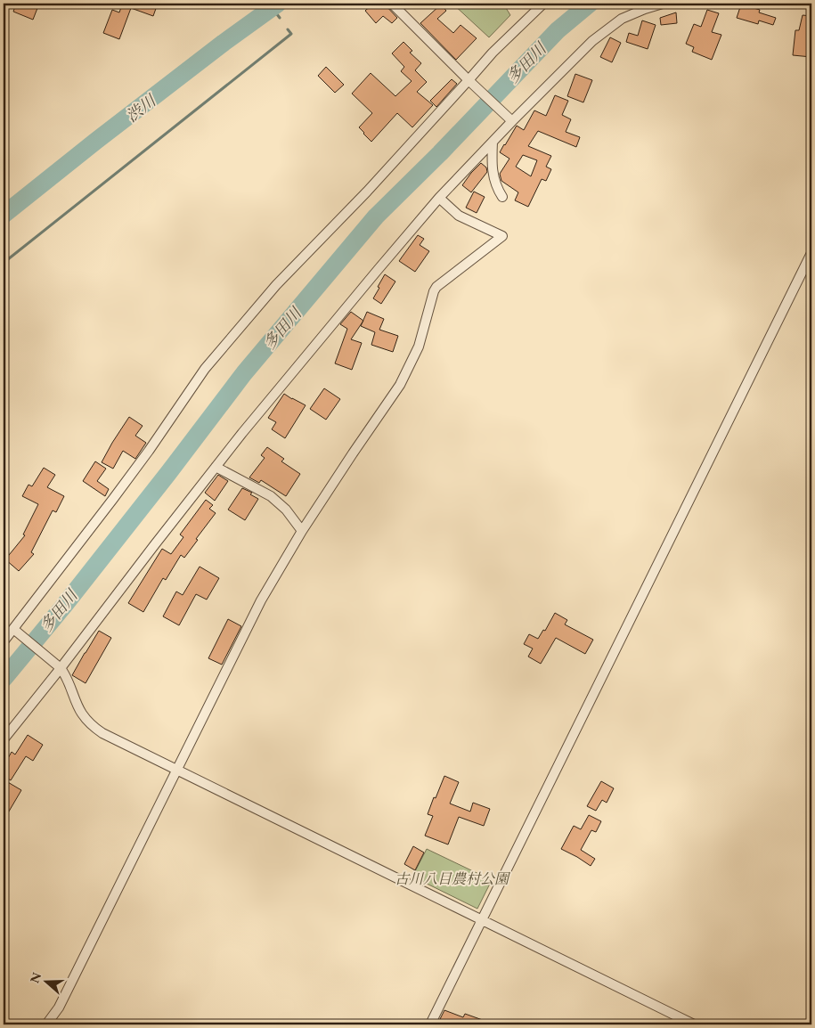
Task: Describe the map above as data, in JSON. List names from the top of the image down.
{
  "water": ["多田川", "渋川"],
  "parks": ["古川八目農村公園"],
  "north": "left"
}
